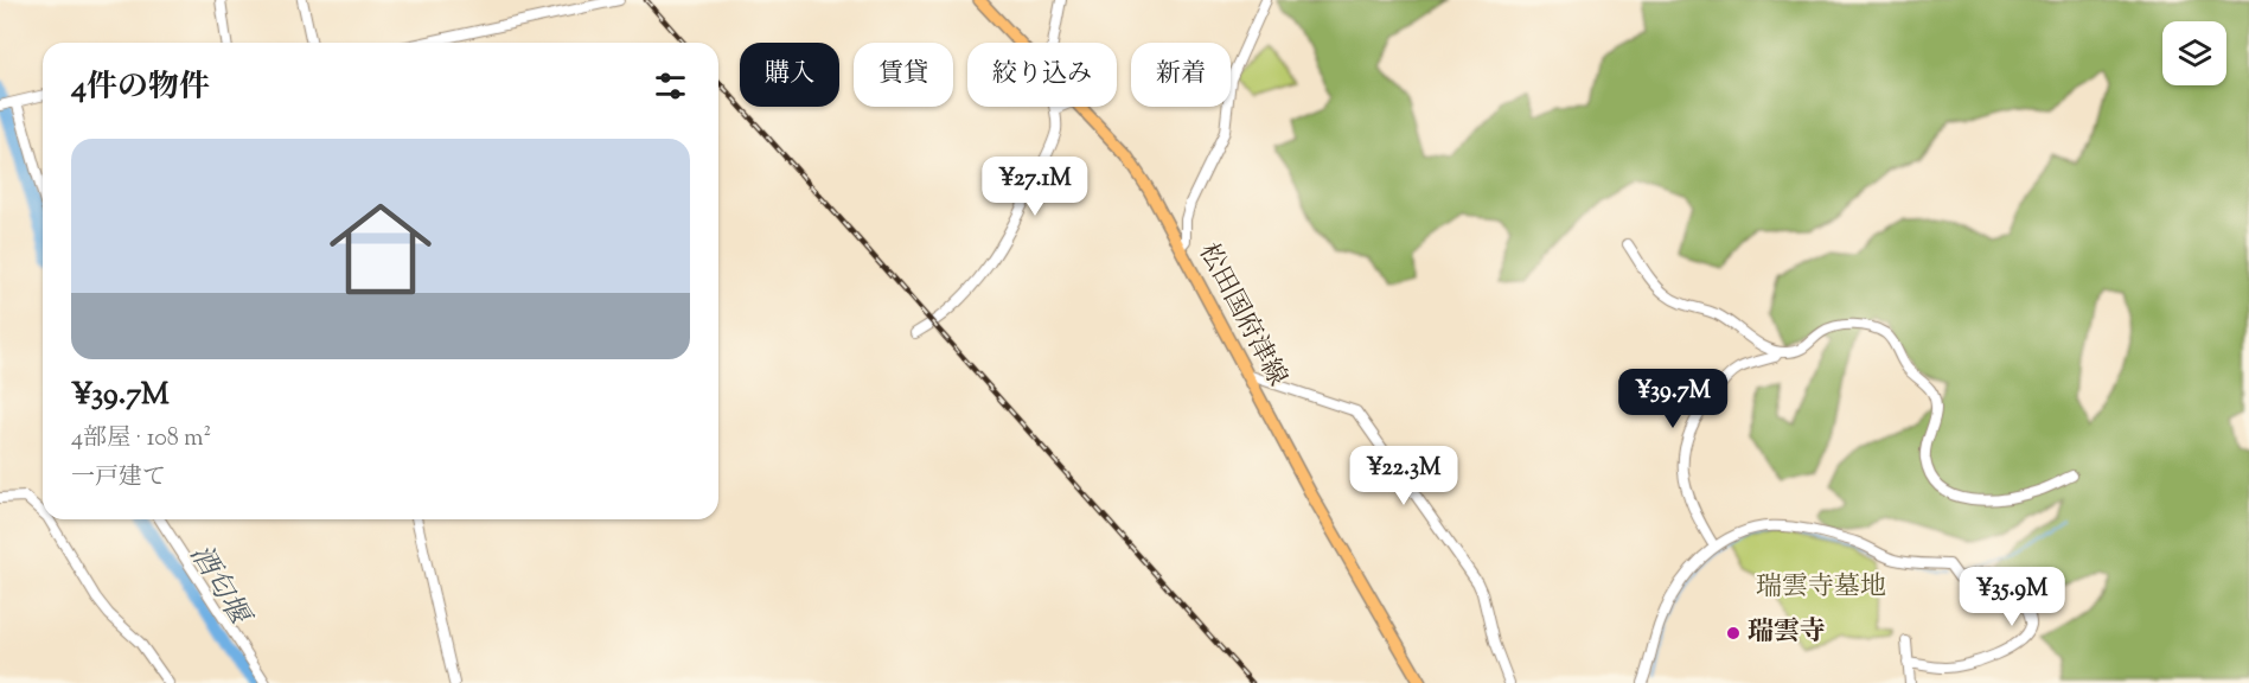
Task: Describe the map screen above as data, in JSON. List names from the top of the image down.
{
  "streets": {
    "main road": ["松田国府津線"]
  },
  "water": ["酒匂堰"],
  "parks": ["瑞雲寺墓地"],
  "places": ["瑞雲寺"],
  "page": {
    "chip": [
      "購入",
      "賃貸",
      "絞り込み",
      "新着"
    ],
    "heading": "4件の物件",
    "list": [
      {
        "name": "¥39.7M",
        "note": "4部屋 · 108 m² · 一戸建て"
      }
    ],
    "price": [
      "¥27.1M",
      "¥39.7M",
      "¥22.3M",
      "¥35.9M"
    ]
  }
}
